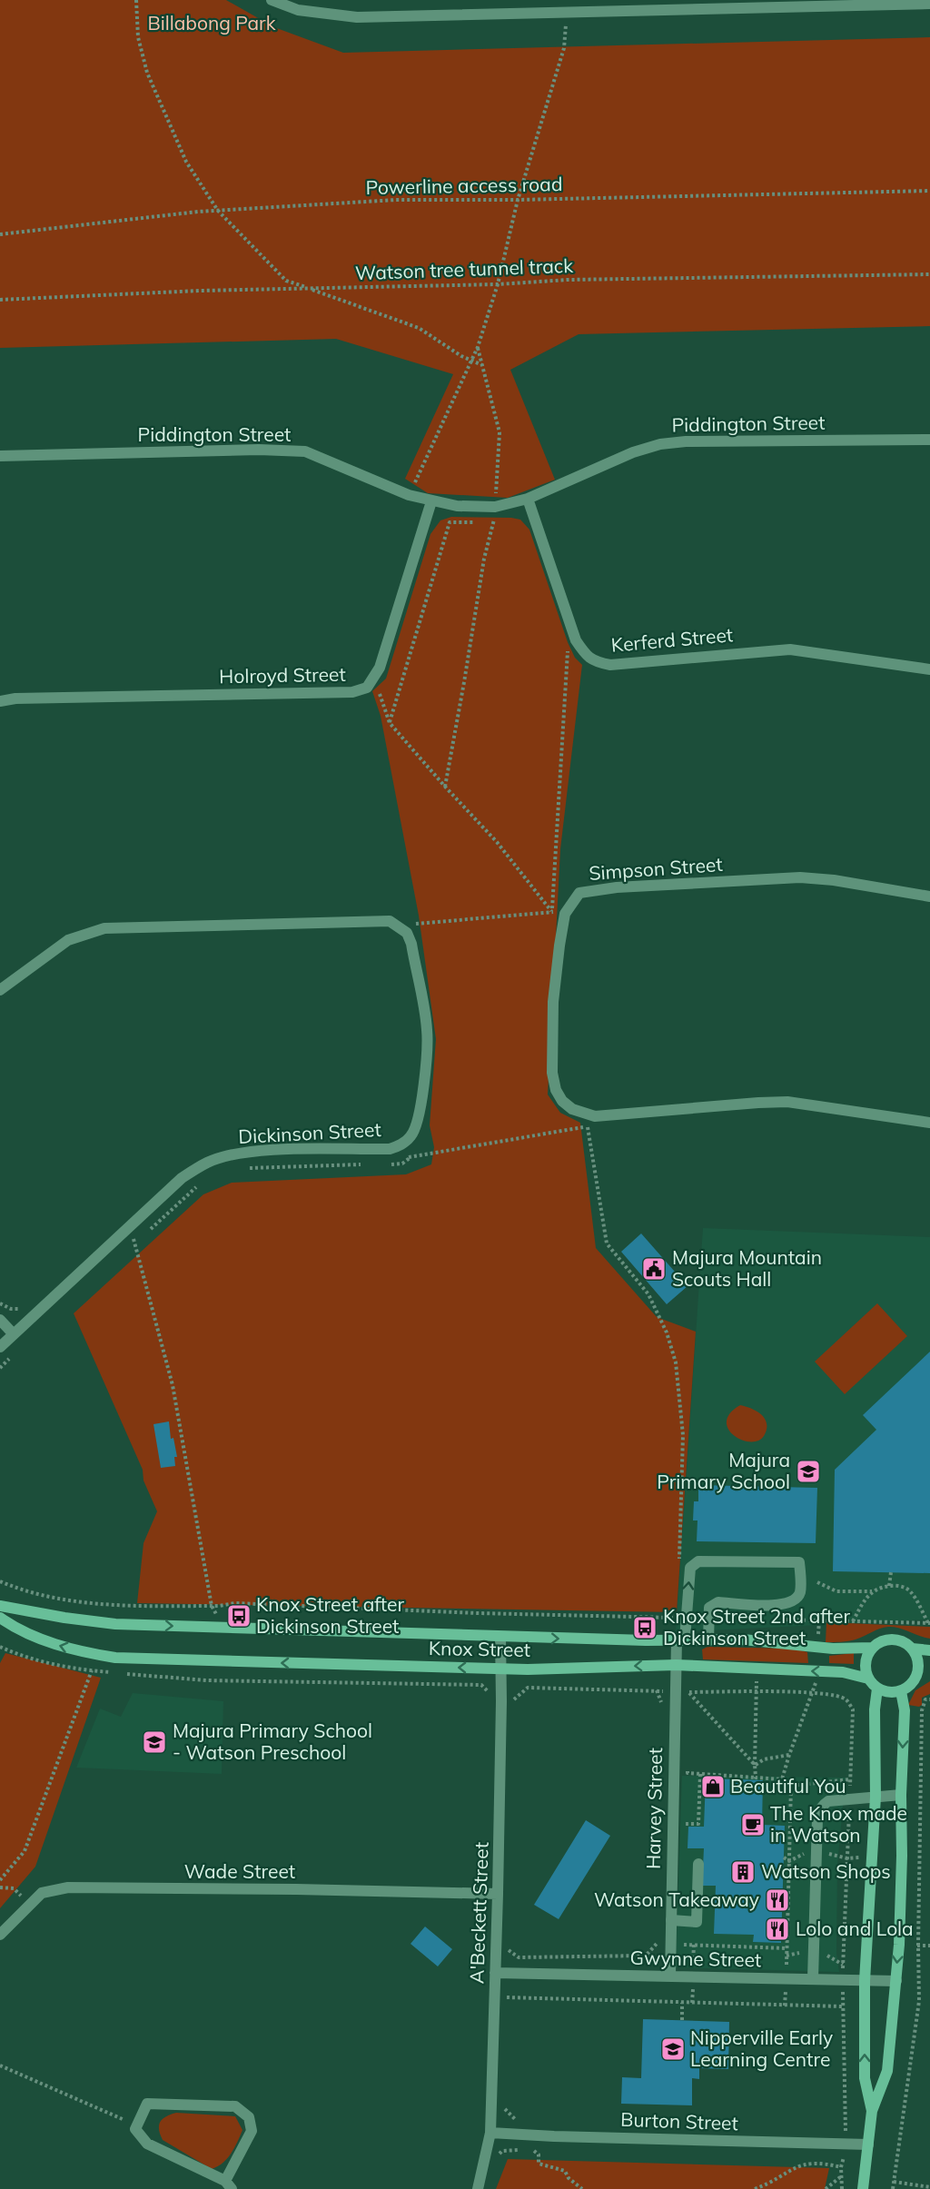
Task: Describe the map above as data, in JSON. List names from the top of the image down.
{
  "streets": {
    "street": [
      "Piddington Street",
      "Kerferd Street",
      "Holroyd Street",
      "Simpson Street",
      "Dickinson Street",
      "Knox Street",
      "Harvey Street",
      "Wade Street",
      "A'Beckett Street",
      "Gwynne Street",
      "Burton Street"
    ],
    "path": ["Powerline access road", "Watson tree tunnel track"]
  },
  "crossings": [
    ["Piddington Street", "Kerferd Street"],
    ["Knox Street", "Harvey Street"],
    ["Knox Street", "A'Beckett Street"],
    ["Harvey Street", "Gwynne Street"],
    ["Wade Street", "A'Beckett Street"],
    ["A'Beckett Street", "Gwynne Street"],
    ["A'Beckett Street", "Burton Street"]
  ],
  "parks": ["Billabong Park"],
  "places": {
    "public building": ["Majura Mountain Scouts Hall"],
    "school or university": ["Majura Primary School", "Majura Primary School - Watson Preschool", "Nipperville Early Learning Centre"],
    "bus stop": ["Knox Street after Dickinson Street", "Knox Street 2nd after Dickinson Street"],
    "shop": ["Beautiful You"],
    "cafe": ["The Knox made in Watson"],
    "building": ["Watson Shops"],
    "restaurant": ["Watson Takeaway", "Lolo and Lola"]
  }
}
